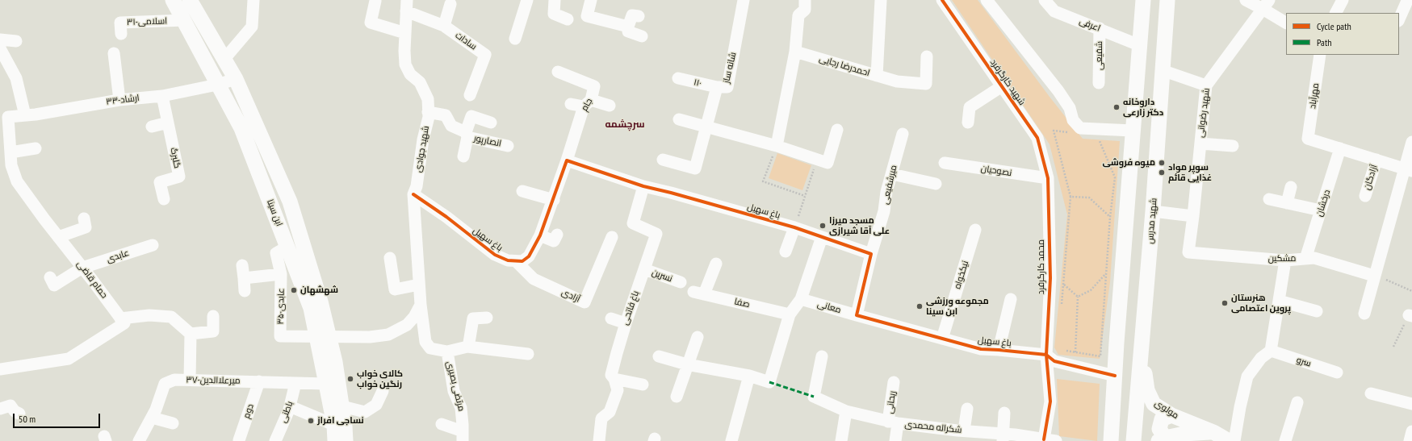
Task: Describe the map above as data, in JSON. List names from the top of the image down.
{
  "streets": {
    "main road": ["ابن سینا", "شهید مدرس", "مولوی"],
    "street": [
      "۳۱-اسلامی",
      "اعرفی",
      "سادات",
      "شفیعی",
      "احمدرضا رجایی",
      "شانه ساز",
      "شهید کارگرفرد",
      "۱۱۰",
      "مهرآباد",
      "۳۳-ارشاد",
      "جام",
      "شهید رضوانی",
      "انصارپور",
      "شهید جوادی",
      "گلبرگ",
      "نصوحیان",
      "آزادگان",
      "میرشفیعی",
      "درخشان",
      "باغ سهیل",
      "عابدی",
      "مشکین",
      "محمد کارگرفرد",
      "نیکخواه",
      "نسرین",
      "حمام قاضی",
      "آزادی",
      "صفا",
      "۳۵-عابدی",
      "معانی",
      "باغ فاتحی",
      "سرو",
      "۳۷-میرعلاالدین",
      "مرتضی بصیری",
      "ریحانی",
      "دوم",
      "باطنی",
      "شکراله محمدی"
    ]
  },
  "crossings": [
    ["۳۱-اسلامی", "ابن سینا"],
    ["اعرفی", "شفیعی"],
    ["سادات", "شهید جوادی"],
    ["شانه ساز", "۱۱۰"],
    ["شهید کارگرفرد", "نصوحیان"],
    ["شهید کارگرفرد", "محمد کارگرفرد"],
    ["مهرآباد", "درخشان"],
    ["۳۳-ارشاد", "گلبرگ"],
    ["۳۳-ارشاد", "ابن سینا"],
    ["۳۳-ارشاد", "حمام قاضی"],
    ["جام", "باغ سهیل"],
    ["شهید رضوانی", "مشکین"],
    ["انصارپور", "شهید جوادی"],
    ["شهید جوادی", "باغ سهیل"],
    ["شهید جوادی", "مرتضی بصیری"],
    ["نصوحیان", "محمد کارگرفرد"],
    ["میرشفیعی", "باغ سهیل"],
    ["درخشان", "مشکین"],
    ["باغ سهیل", "محمد کارگرفرد"],
    ["باغ سهیل", "نیکخواه"],
    ["باغ سهیل", "آزادی"],
    ["باغ سهیل", "معانی"],
    ["باغ سهیل", "باغ فاتحی"],
    ["ابن سینا", "۳۵-عابدی"],
    ["ابن سینا", "۳۷-میرعلاالدین"],
    ["شهید مدرس", "مولوی"],
    ["عابدی", "حمام قاضی"],
    ["محمد کارگرفرد", "شکراله محمدی"],
    ["نسرین", "باغ فاتحی"],
    ["۳۷-میرعلاالدین", "دوم"],
    ["۳۷-میرعلاالدین", "باطنی"],
    ["ریحانی", "شکراله محمدی"]
  ],
  "districts": ["سرچشمه"],
  "places": [
    "داروخانه دکتر زارعی",
    "میوه فروشی",
    "سوپر مواد غذایی قائم",
    "مسجد میرزا علی آقا شیرازی",
    "شهشهان",
    "هنرستان پروین اعتصامی",
    "مجموعه ورزشی ابن سینا",
    "کالای خواب رنگین خواب",
    "نساجی افراز"
  ],
  "legend": ["Cycle path", "Path"],
  "scale_bar": "50 m"
}
